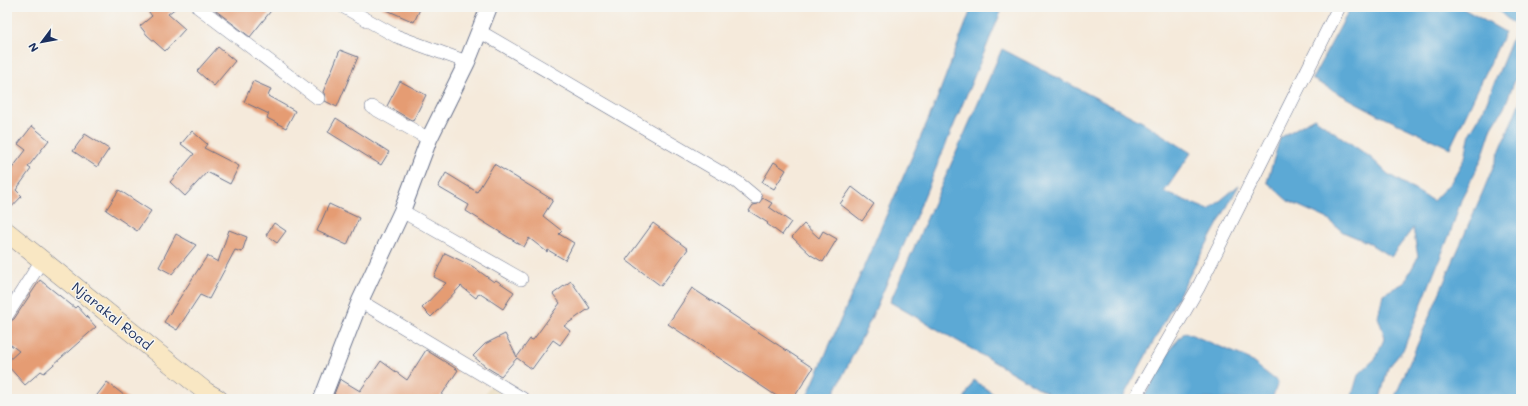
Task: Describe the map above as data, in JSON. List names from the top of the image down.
{
  "streets": {
    "main road": ["Njarakal Road"]
  },
  "north": "bottom left"
}
